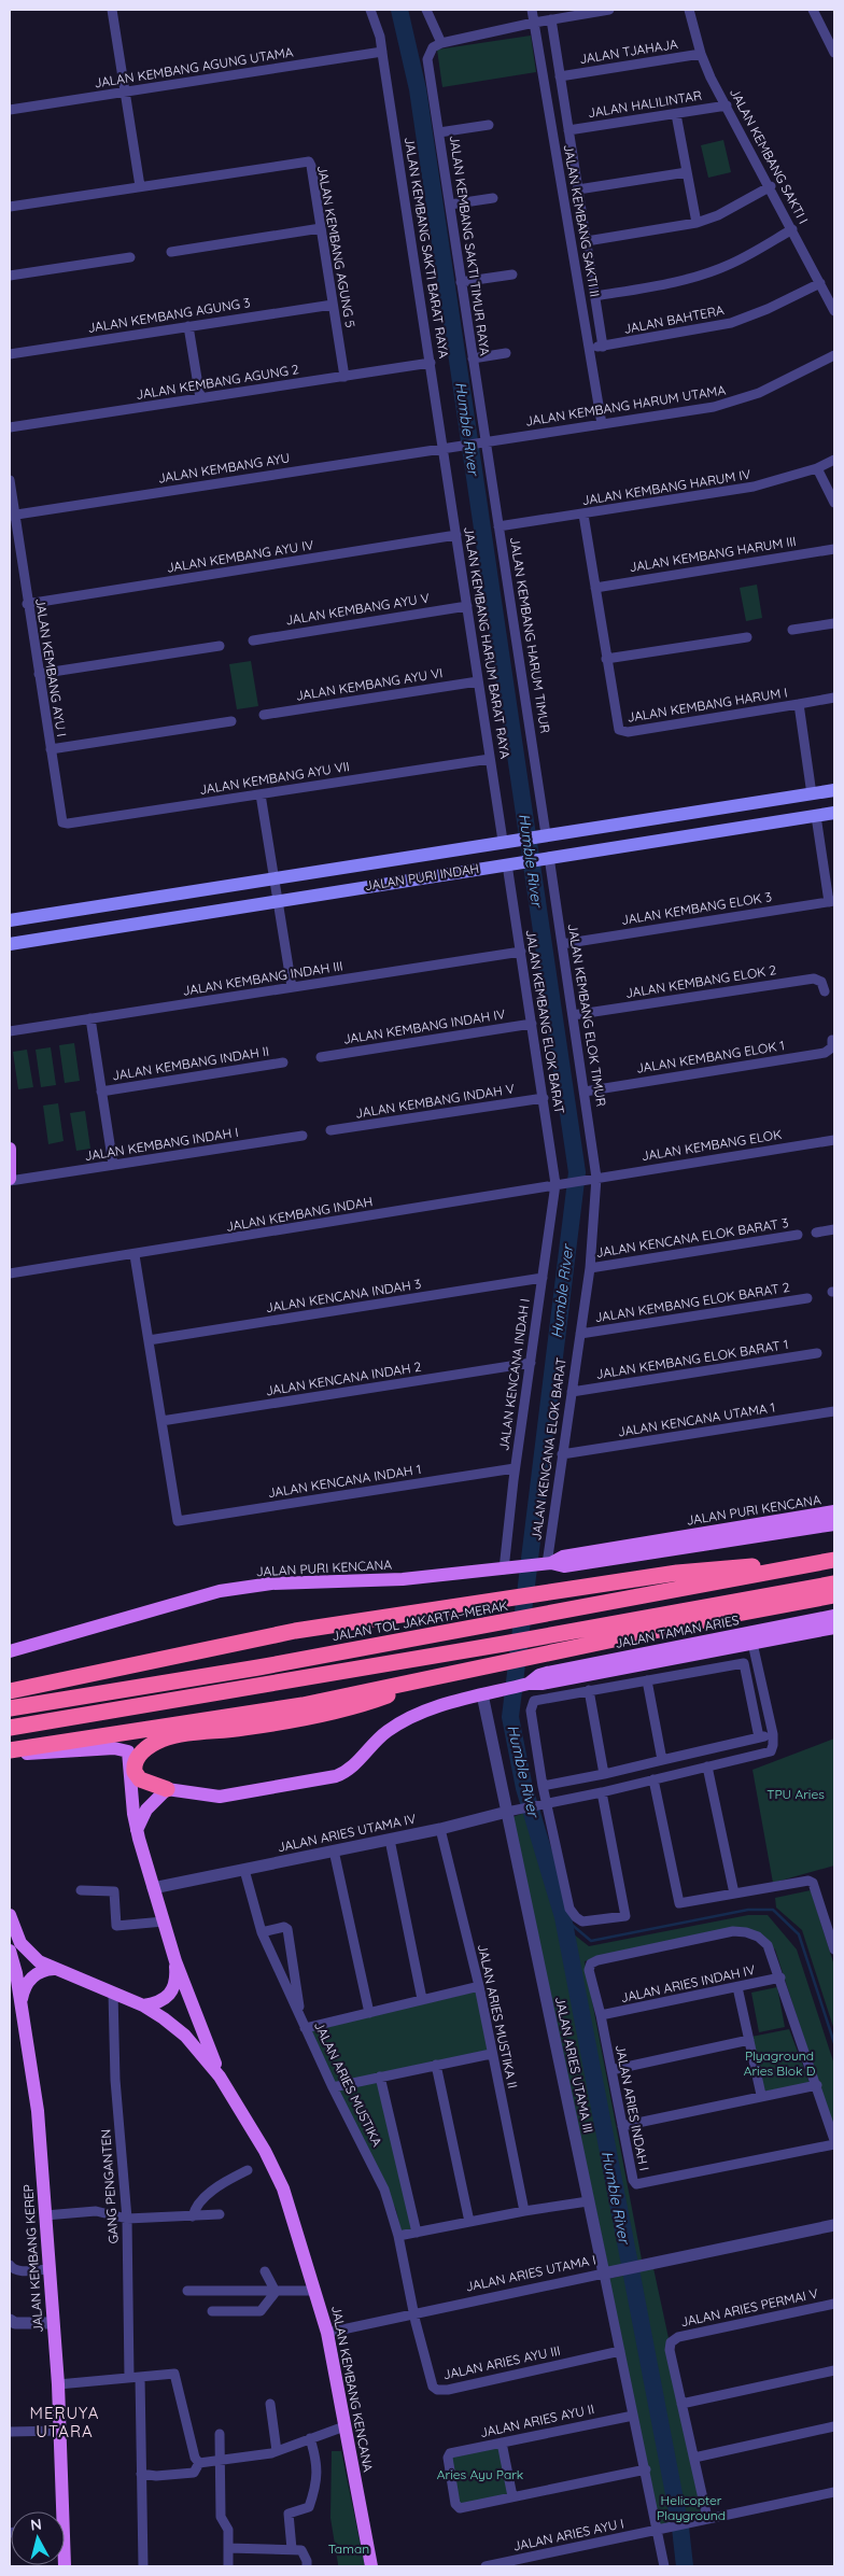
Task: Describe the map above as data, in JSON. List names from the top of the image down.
{
  "streets": {
    "highway": ["JALAN TOL JAKARTA–MERAK"],
    "main road": [
      "JALAN PURI INDAH",
      "JALAN PURI KENCANA",
      "JALAN TAMAN ARIES",
      "JALAN KEMBANG KEREP",
      "JALAN KEMBANG KENCANA"
    ],
    "street": [
      "JALAN TJAHAJA",
      "JALAN KEMBANG AGUNG UTAMA",
      "JALAN HALILINTAR",
      "JALAN KEMBANG SAKTI I",
      "JALAN KEMBANG SAKTI II",
      "JALAN KEMBANG SAKTI TIMUR RAYA",
      "JALAN KEMBANG AGUNG 5",
      "JALAN KEMBANG SAKTI BARAT RAYA",
      "JALAN KEMBANG AGUNG 3",
      "JALAN BAHTERA",
      "JALAN KEMBANG AGUNG 2",
      "JALAN KEMBANG HARUM UTAMA",
      "JALAN KEMBANG AYU",
      "JALAN KEMBANG HARUM IV",
      "JALAN KEMBANG HARUM III",
      "JALAN KEMBANG AYU IV",
      "JALAN KEMBANG AYU V",
      "JALAN KEMBANG HARUM TIMUR",
      "JALAN KEMBANG HARUM BARAT RAYA",
      "JALAN KEMBANG AYU I",
      "JALAN KEMBANG AYU VI",
      "JALAN KEMBANG HARUM I",
      "JALAN KEMBANG AYU VII",
      "JALAN KEMBANG ELOK 3",
      "JALAN KEMBANG INDAH III",
      "JALAN KEMBANG ELOK 2",
      "JALAN KEMBANG ELOK TIMUR",
      "JALAN KEMBANG ELOK BARAT",
      "JALAN KEMBANG INDAH IV",
      "JALAN KEMBANG ELOK 1",
      "JALAN KEMBANG INDAH II",
      "JALAN KEMBANG INDAH V",
      "JALAN KEMBANG INDAH I",
      "JALAN KEMBANG ELOK",
      "JALAN KEMBANG INDAH",
      "JALAN KENCANA ELOK BARAT 3",
      "JALAN KENCANA INDAH 3",
      "JALAN KEMBANG ELOK BARAT 2",
      "JALAN KEMBANG ELOK BARAT 1",
      "JALAN KENCANA INDAH I",
      "JALAN KENCANA INDAH 2",
      "JALAN KENCANA UTAMA 1",
      "JALAN KENCANA ELOK BARAT",
      "JALAN KENCANA INDAH 1",
      "JALAN ARIES UTAMA IV",
      "JALAN ARIES INDAH IV",
      "JALAN ARIES MUSTIKA II",
      "JALAN ARIES UTAMA III",
      "JALAN ARIES MUSTIKA",
      "JALAN ARIES INDAH I",
      "GANG PENGANTEN",
      "JALAN ARIES UTAMA I",
      "JALAN ARIES PERMAI V",
      "JALAN ARIES AYU III",
      "JALAN ARIES AYU II",
      "JALAN ARIES AYU I"
    ]
  },
  "crossings": [
    ["JALAN TJAHAJA", "JALAN KEMBANG SAKTI I"],
    ["JALAN KEMBANG AGUNG UTAMA", "JALAN KEMBANG SAKTI BARAT RAYA"],
    ["JALAN HALILINTAR", "JALAN KEMBANG SAKTI I"],
    ["JALAN KEMBANG SAKTI I", "JALAN BAHTERA"],
    ["JALAN KEMBANG SAKTI II", "JALAN BAHTERA"],
    ["JALAN KEMBANG SAKTI II", "JALAN KEMBANG HARUM UTAMA"],
    ["JALAN KEMBANG SAKTI TIMUR RAYA", "JALAN KEMBANG HARUM UTAMA"],
    ["JALAN KEMBANG SAKTI TIMUR RAYA", "JALAN KEMBANG HARUM TIMUR"],
    ["JALAN KEMBANG AGUNG 5", "JALAN KEMBANG AGUNG 3"],
    ["JALAN KEMBANG AGUNG 5", "JALAN KEMBANG AGUNG 2"],
    ["JALAN KEMBANG SAKTI BARAT RAYA", "JALAN KEMBANG AGUNG 2"],
    ["JALAN KEMBANG SAKTI BARAT RAYA", "JALAN KEMBANG HARUM UTAMA"],
    ["JALAN KEMBANG SAKTI BARAT RAYA", "JALAN KEMBANG AYU"],
    ["JALAN KEMBANG SAKTI BARAT RAYA", "JALAN KEMBANG HARUM BARAT RAYA"],
    ["JALAN KEMBANG HARUM UTAMA", "JALAN KEMBANG AYU"],
    ["JALAN KEMBANG HARUM UTAMA", "JALAN KEMBANG HARUM TIMUR"],
    ["JALAN KEMBANG HARUM UTAMA", "JALAN KEMBANG HARUM BARAT RAYA"],
    ["JALAN KEMBANG AYU", "JALAN KEMBANG HARUM BARAT RAYA"],
    ["JALAN KEMBANG AYU", "JALAN KEMBANG AYU I"],
    ["JALAN KEMBANG HARUM IV", "JALAN KEMBANG HARUM TIMUR"],
    ["JALAN KEMBANG HARUM IV", "JALAN KEMBANG HARUM I"],
    ["JALAN KEMBANG HARUM III", "JALAN KEMBANG HARUM I"],
    ["JALAN KEMBANG AYU IV", "JALAN KEMBANG HARUM BARAT RAYA"],
    ["JALAN KEMBANG AYU IV", "JALAN KEMBANG AYU I"],
    ["JALAN KEMBANG AYU V", "JALAN KEMBANG HARUM BARAT RAYA"],
    ["JALAN KEMBANG HARUM TIMUR", "JALAN PURI INDAH"],
    ["JALAN KEMBANG HARUM BARAT RAYA", "JALAN KEMBANG AYU VI"],
    ["JALAN KEMBANG HARUM BARAT RAYA", "JALAN KEMBANG AYU VII"],
    ["JALAN KEMBANG HARUM BARAT RAYA", "JALAN PURI INDAH"],
    ["JALAN KEMBANG AYU I", "JALAN KEMBANG AYU VII"],
    ["JALAN KEMBANG HARUM I", "JALAN PURI INDAH"],
    ["JALAN PURI INDAH", "JALAN KEMBANG ELOK TIMUR"],
    ["JALAN PURI INDAH", "JALAN KEMBANG ELOK BARAT"],
    ["JALAN KEMBANG ELOK 3", "JALAN KEMBANG ELOK TIMUR"],
    ["JALAN KEMBANG INDAH III", "JALAN KEMBANG ELOK BARAT"],
    ["JALAN KEMBANG ELOK 2", "JALAN KEMBANG ELOK TIMUR"],
    ["JALAN KEMBANG ELOK TIMUR", "JALAN KEMBANG ELOK 1"],
    ["JALAN KEMBANG ELOK TIMUR", "JALAN KEMBANG ELOK"],
    ["JALAN KEMBANG ELOK TIMUR", "JALAN KEMBANG INDAH"],
    ["JALAN KEMBANG ELOK TIMUR", "JALAN KENCANA ELOK BARAT"],
    ["JALAN KEMBANG ELOK BARAT", "JALAN KEMBANG INDAH IV"],
    ["JALAN KEMBANG ELOK BARAT", "JALAN KEMBANG INDAH V"],
    ["JALAN KEMBANG ELOK BARAT", "JALAN KEMBANG INDAH"],
    ["JALAN KEMBANG ELOK BARAT", "JALAN KENCANA INDAH I"],
    ["JALAN KEMBANG ELOK", "JALAN KEMBANG INDAH"],
    ["JALAN KEMBANG ELOK", "JALAN KENCANA ELOK BARAT"],
    ["JALAN KEMBANG INDAH", "JALAN KENCANA INDAH I"],
    ["JALAN KEMBANG INDAH", "JALAN KENCANA ELOK BARAT"],
    ["JALAN KENCANA ELOK BARAT 3", "JALAN KENCANA ELOK BARAT"],
    ["JALAN KENCANA INDAH 3", "JALAN KENCANA INDAH I"],
    ["JALAN KEMBANG ELOK BARAT 2", "JALAN KENCANA ELOK BARAT"],
    ["JALAN KEMBANG ELOK BARAT 1", "JALAN KENCANA ELOK BARAT"],
    ["JALAN KENCANA INDAH I", "JALAN KENCANA INDAH 2"],
    ["JALAN KENCANA INDAH I", "JALAN KENCANA INDAH 1"],
    ["JALAN KENCANA INDAH I", "JALAN PURI KENCANA"],
    ["JALAN KENCANA INDAH 2", "JALAN KENCANA INDAH 1"],
    ["JALAN KENCANA UTAMA 1", "JALAN KENCANA ELOK BARAT"],
    ["JALAN KENCANA ELOK BARAT", "JALAN PURI KENCANA"],
    ["JALAN TAMAN ARIES", "JALAN ARIES UTAMA III"],
    ["JALAN ARIES UTAMA IV", "JALAN ARIES MUSTIKA II"],
    ["JALAN ARIES UTAMA IV", "JALAN ARIES UTAMA III"],
    ["JALAN ARIES UTAMA IV", "JALAN ARIES MUSTIKA"],
    ["JALAN ARIES UTAMA IV", "JALAN KEMBANG KENCANA"],
    ["JALAN ARIES INDAH IV", "JALAN ARIES INDAH I"],
    ["JALAN ARIES UTAMA III", "JALAN ARIES UTAMA I"],
    ["JALAN ARIES UTAMA III", "JALAN ARIES AYU III"],
    ["JALAN ARIES UTAMA III", "JALAN ARIES AYU II"],
    ["JALAN ARIES UTAMA III", "JALAN ARIES AYU I"],
    ["JALAN ARIES MUSTIKA", "JALAN ARIES UTAMA I"],
    ["JALAN ARIES MUSTIKA", "JALAN ARIES AYU III"],
    ["GANG PENGANTEN", "JALAN KEMBANG KENCANA"],
    ["JALAN ARIES UTAMA I", "JALAN ARIES AYU III"],
    ["JALAN ARIES UTAMA I", "JALAN KEMBANG KENCANA"]
  ],
  "districts": ["MERUYA UTARA"],
  "water": ["Humble River"],
  "parks": [
    "TPU Aries",
    "Plyaground Aries Blok D",
    "Aries Ayu Park",
    "Helicopter Playground",
    "Taman"
  ],
  "north": "top"
}
